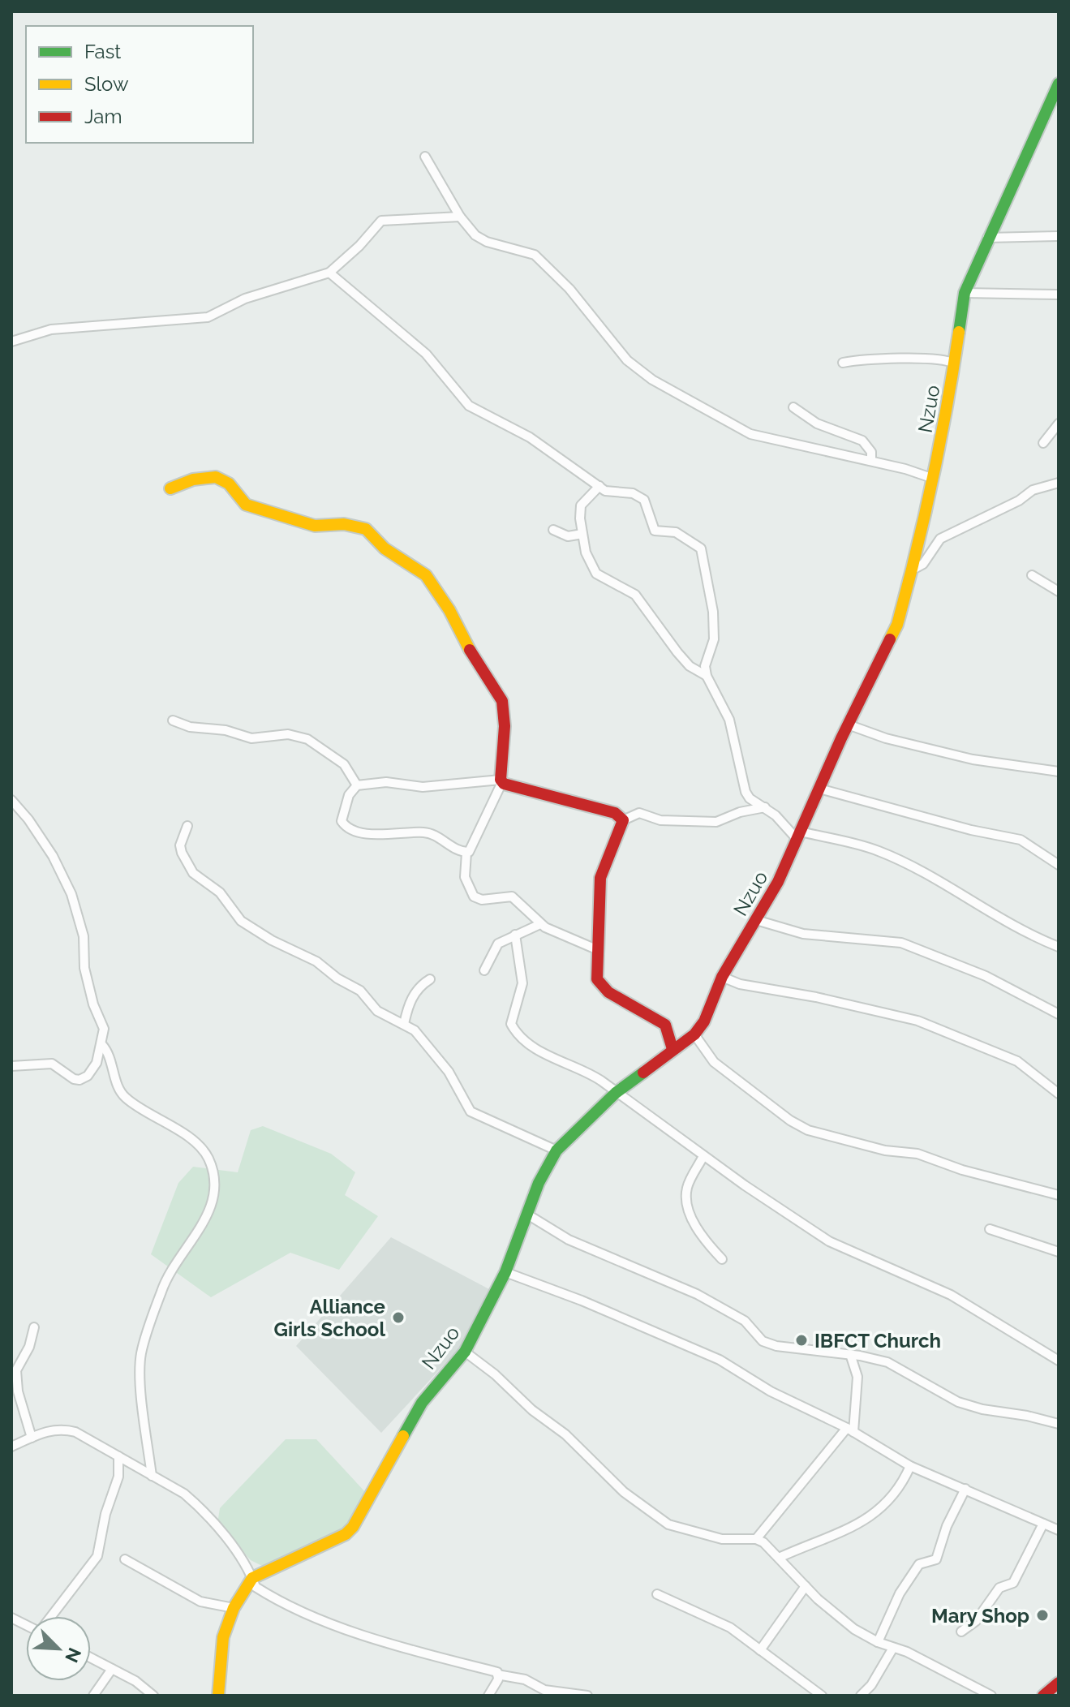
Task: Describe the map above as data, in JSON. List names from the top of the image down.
{
  "streets": {
    "street": ["Nzuo"]
  },
  "places": ["Alliance Girls School", "IBFCT Church", "Mary Shop"],
  "legend": ["Fast", "Slow", "Jam"],
  "north": "bottom right"
}
